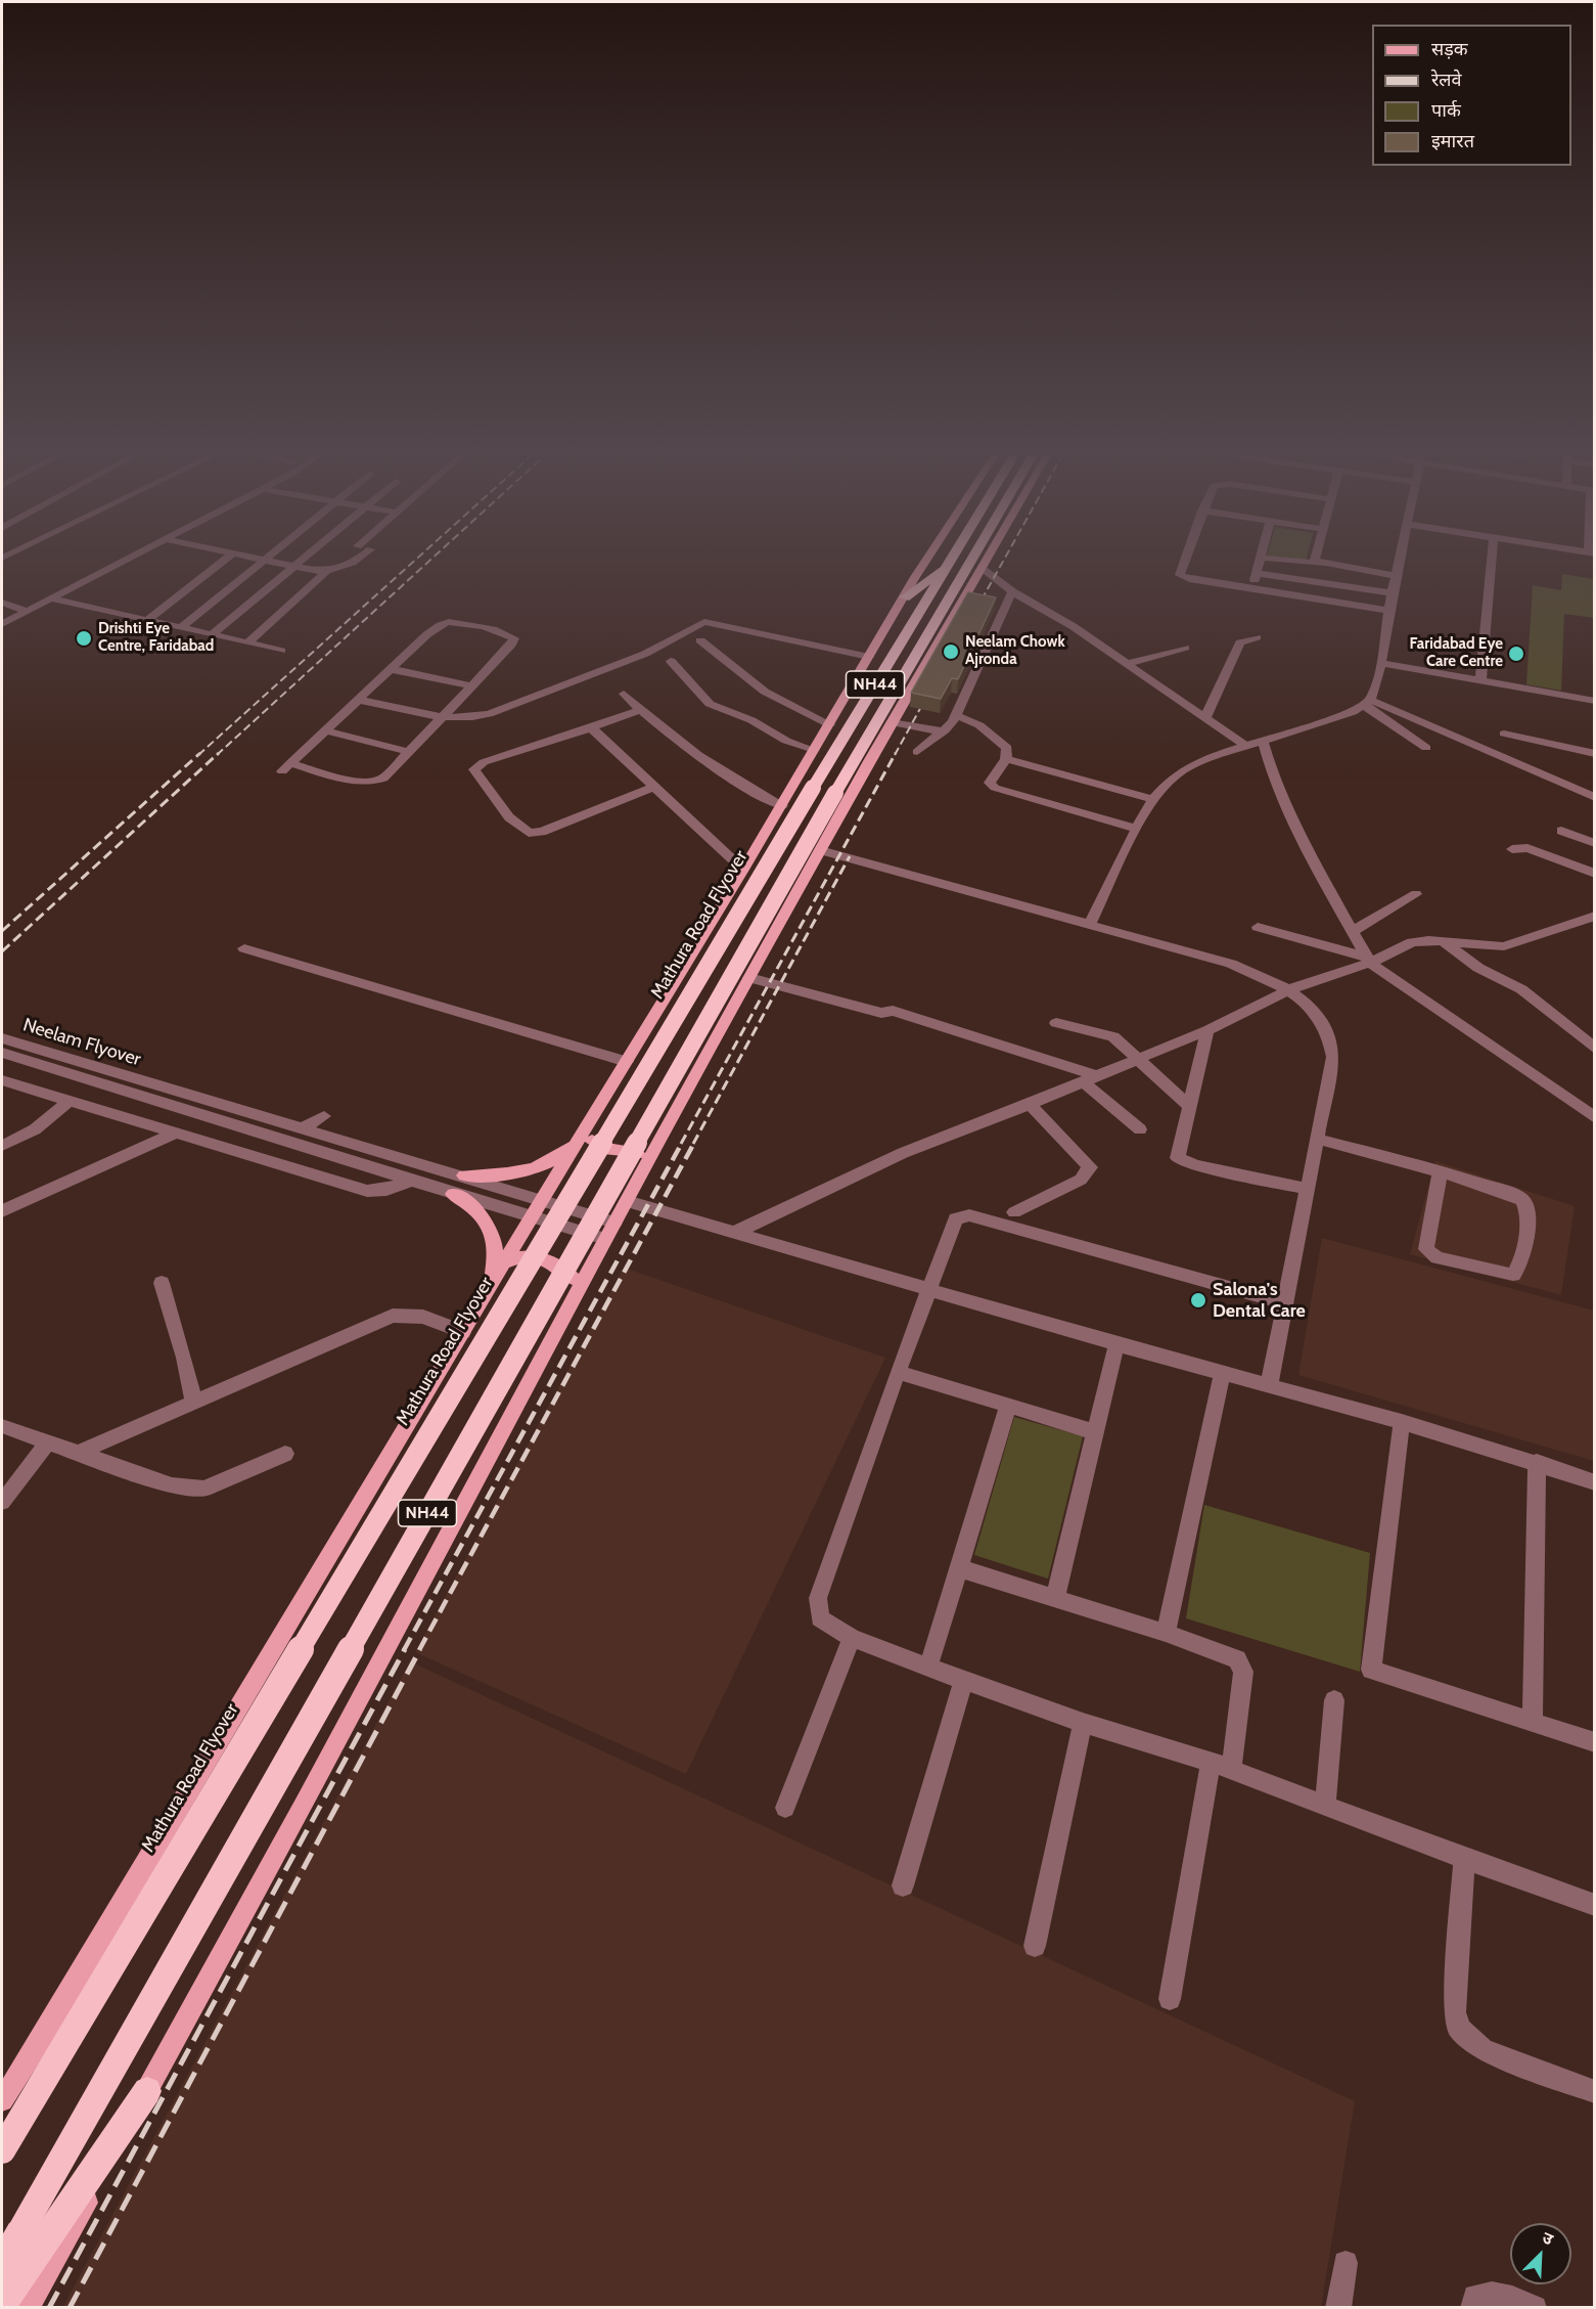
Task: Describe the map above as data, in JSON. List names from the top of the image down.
{
  "streets": {
    "highway": ["NH44", "Mathura Road Flyover"],
    "street": ["Neelam Flyover"]
  },
  "crossings": [
    ["NH44", "Mathura Road Flyover"]
  ],
  "places": [
    "Drishti Eye Centre, Faridabad",
    "Neelam Chowk Ajronda",
    "Faridabad Eye Care Centre",
    "Salona's Dental Care"
  ],
  "legend": [
    "सड़क",
    "रेलवे",
    "पार्क",
    "इमारत"
  ],
  "north": "top right"
}
